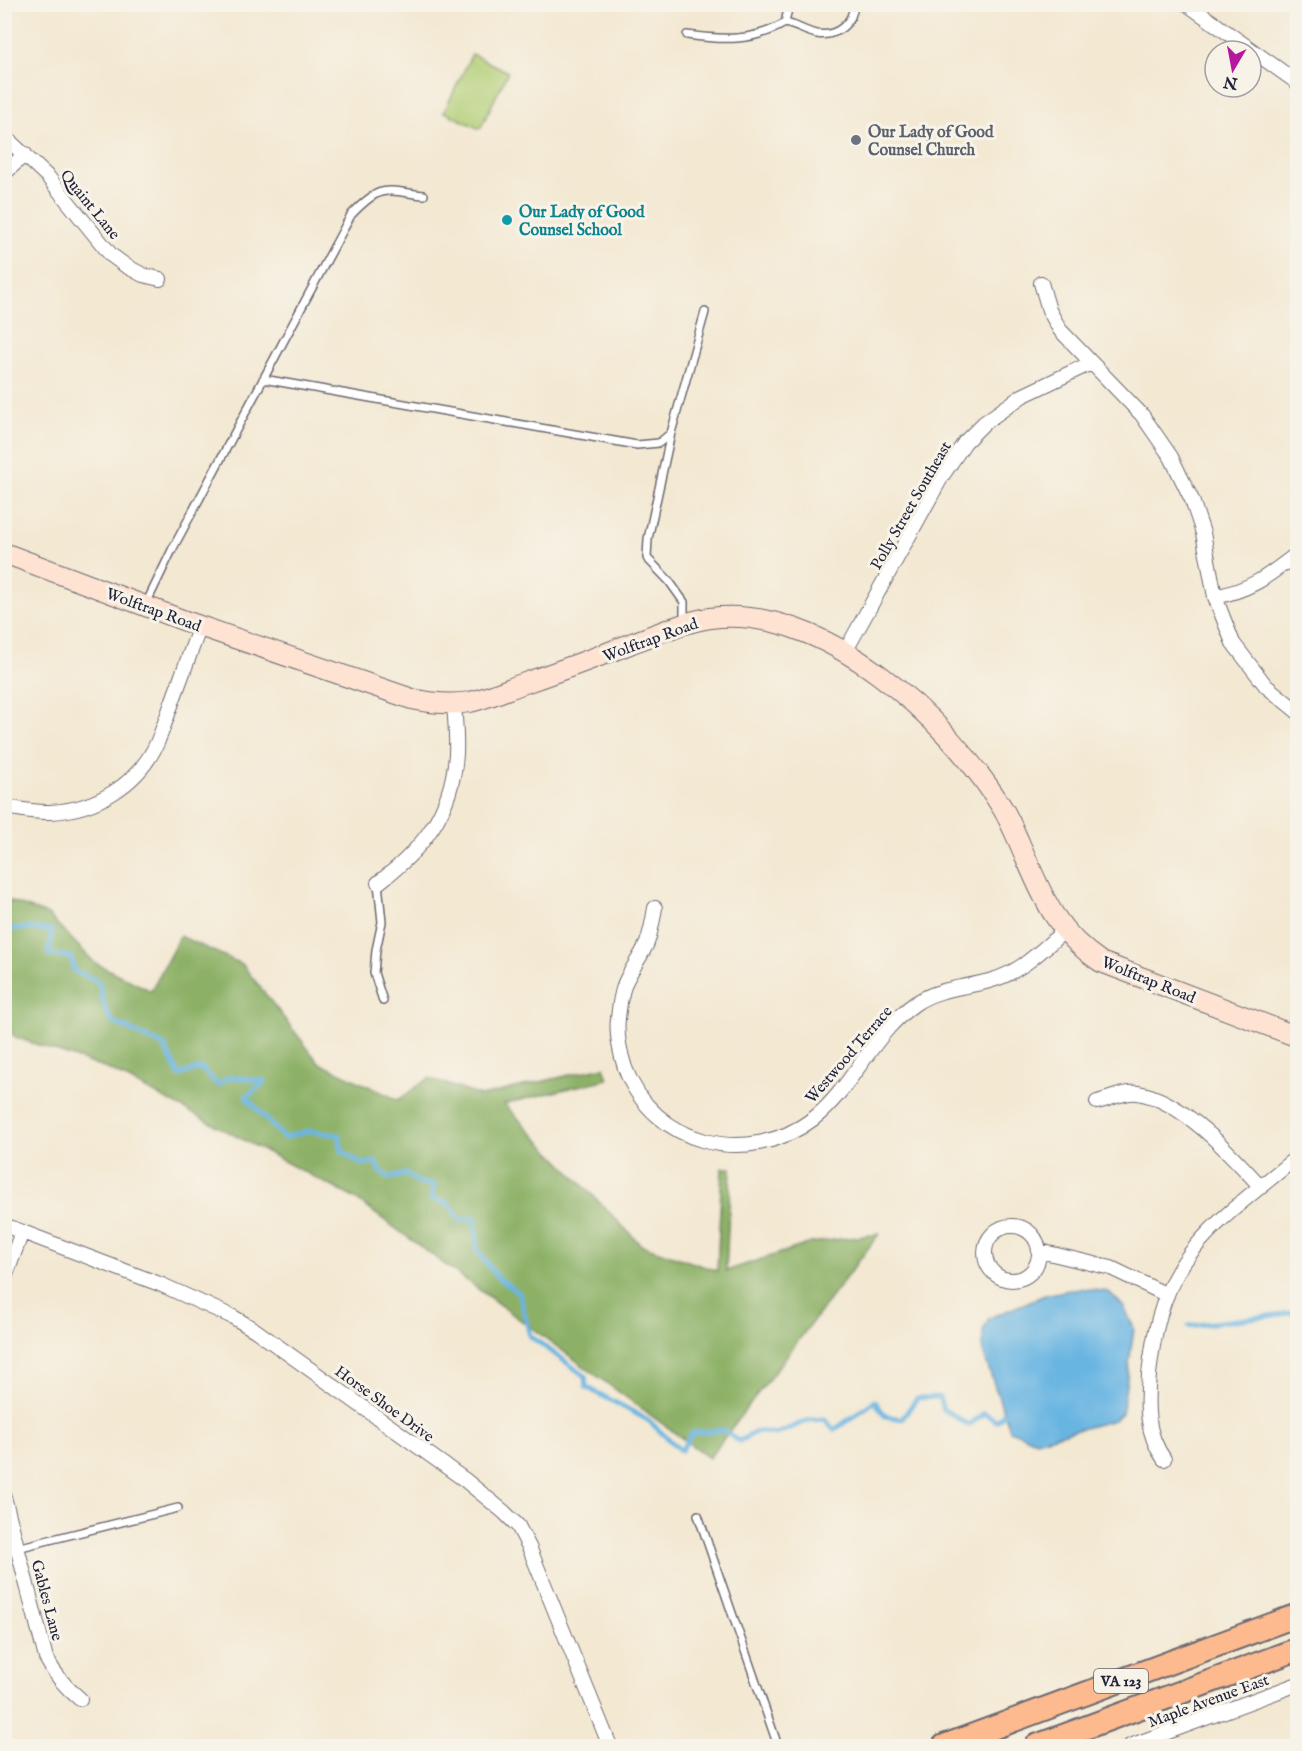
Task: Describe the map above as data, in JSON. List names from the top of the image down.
{
  "streets": {
    "main road": ["VA 123"],
    "street": [
      "Quaint Lane",
      "Polly Street Southeast",
      "Wolftrap Road",
      "Westwood Terrace",
      "Horse Shoe Drive",
      "Gables Lane",
      "Maple Avenue East"
    ]
  },
  "crossings": [
    ["Polly Street Southeast", "Wolftrap Road"],
    ["Wolftrap Road", "Westwood Terrace"]
  ],
  "places": ["Our Lady of Good Counsel Church", "Our Lady of Good Counsel School"],
  "north": "bottom"
}
